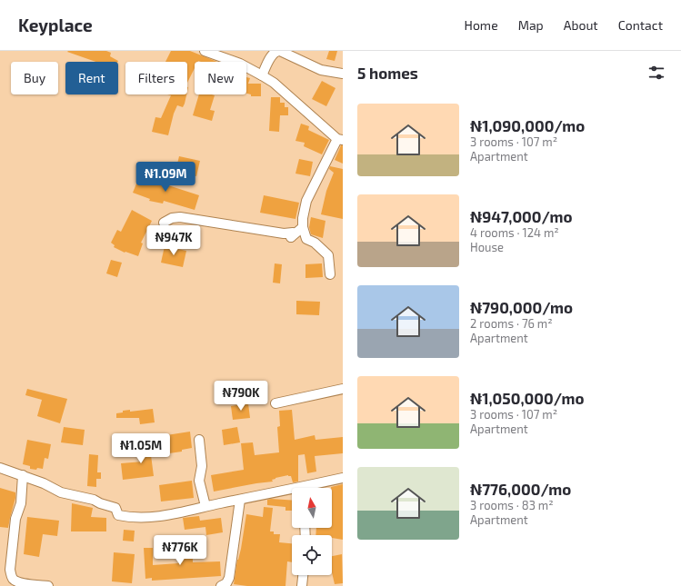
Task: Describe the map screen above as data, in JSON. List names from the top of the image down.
{
  "north": "top",
  "page": {
    "header": "Keyplace",
    "nav": [
      "Home",
      "Map",
      "About",
      "Contact"
    ],
    "heading": "5 homes",
    "chip": [
      "Buy",
      "Rent",
      "Filters",
      "New"
    ],
    "list": [
      {
        "name": "₦1,090,000/mo",
        "note": "3 rooms · 107 m² · Apartment"
      },
      {
        "name": "₦947,000/mo",
        "note": "4 rooms · 124 m² · House"
      },
      {
        "name": "₦790,000/mo",
        "note": "2 rooms · 76 m² · Apartment"
      },
      {
        "name": "₦1,050,000/mo",
        "note": "3 rooms · 107 m² · Apartment"
      },
      {
        "name": "₦776,000/mo",
        "note": "3 rooms · 83 m² · Apartment"
      }
    ],
    "price": [
      "₦1.09M",
      "₦947K",
      "₦790K",
      "₦1.05M",
      "₦776K"
    ]
  }
}
